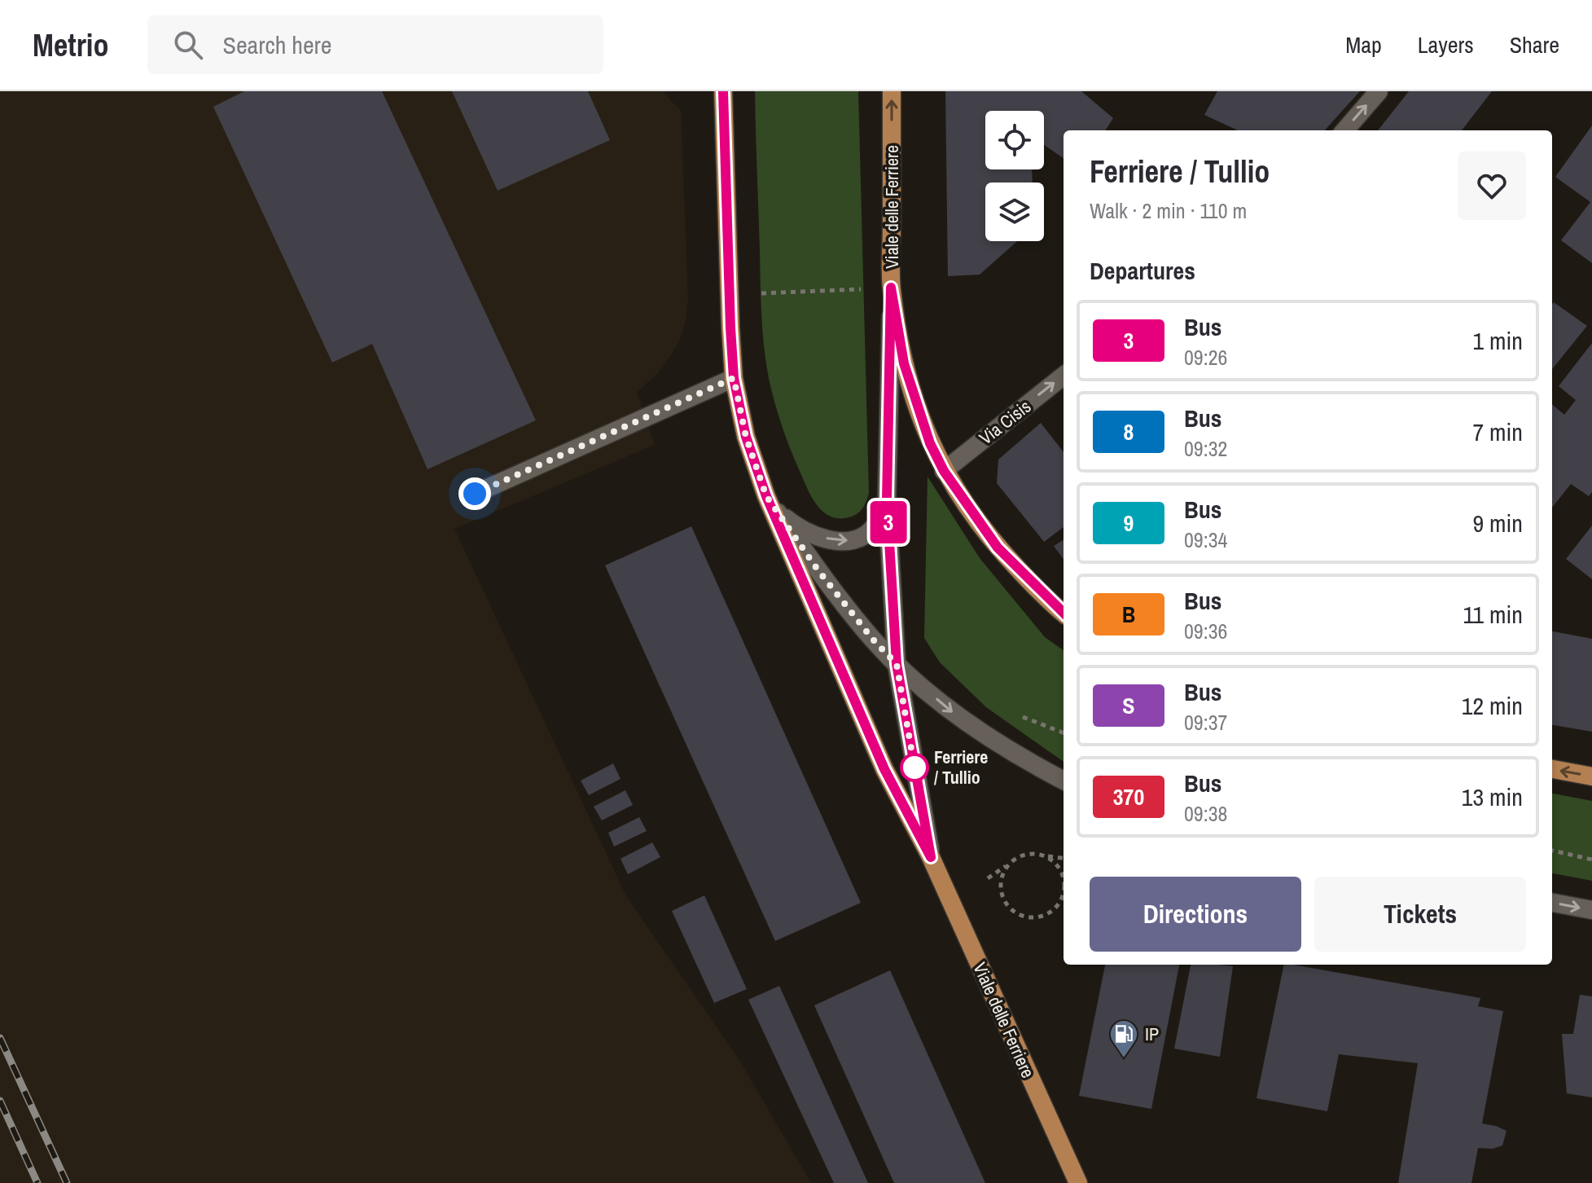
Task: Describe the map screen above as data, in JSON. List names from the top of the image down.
{
  "streets": {
    "main road": ["Viale delle Ferriere", "Via Cisis"]
  },
  "crossings": [
    ["Viale delle Ferriere", "Via Cisis"]
  ],
  "one_way": ["Via Cisis"],
  "places": {
    "other": ["Ferriere / Tullio"],
    "fuel station": ["IP"]
  },
  "lines": ["bus line 3"],
  "page": {
    "header": "Metrio",
    "search": "Search here",
    "nav": ["Map", "Layers", "Share"],
    "on_map": "3",
    "heading": [
      ["Ferriere / Tullio", "Walk · 2 min · 110 m"],
      "Departures"
    ],
    "list": [
      {
        "mark": "3",
        "name": "Bus",
        "note": "09:26",
        "value": "1 min"
      },
      {
        "mark": "8",
        "name": "Bus",
        "note": "09:32",
        "value": "7 min"
      },
      {
        "mark": "9",
        "name": "Bus",
        "note": "09:34",
        "value": "9 min"
      },
      {
        "mark": "B",
        "name": "Bus",
        "note": "09:36",
        "value": "11 min"
      },
      {
        "mark": "S",
        "name": "Bus",
        "note": "09:37",
        "value": "12 min"
      },
      {
        "mark": "370",
        "name": "Bus",
        "note": "09:38",
        "value": "13 min"
      }
    ],
    "buttons": ["Directions", "Tickets"]
  }
}
